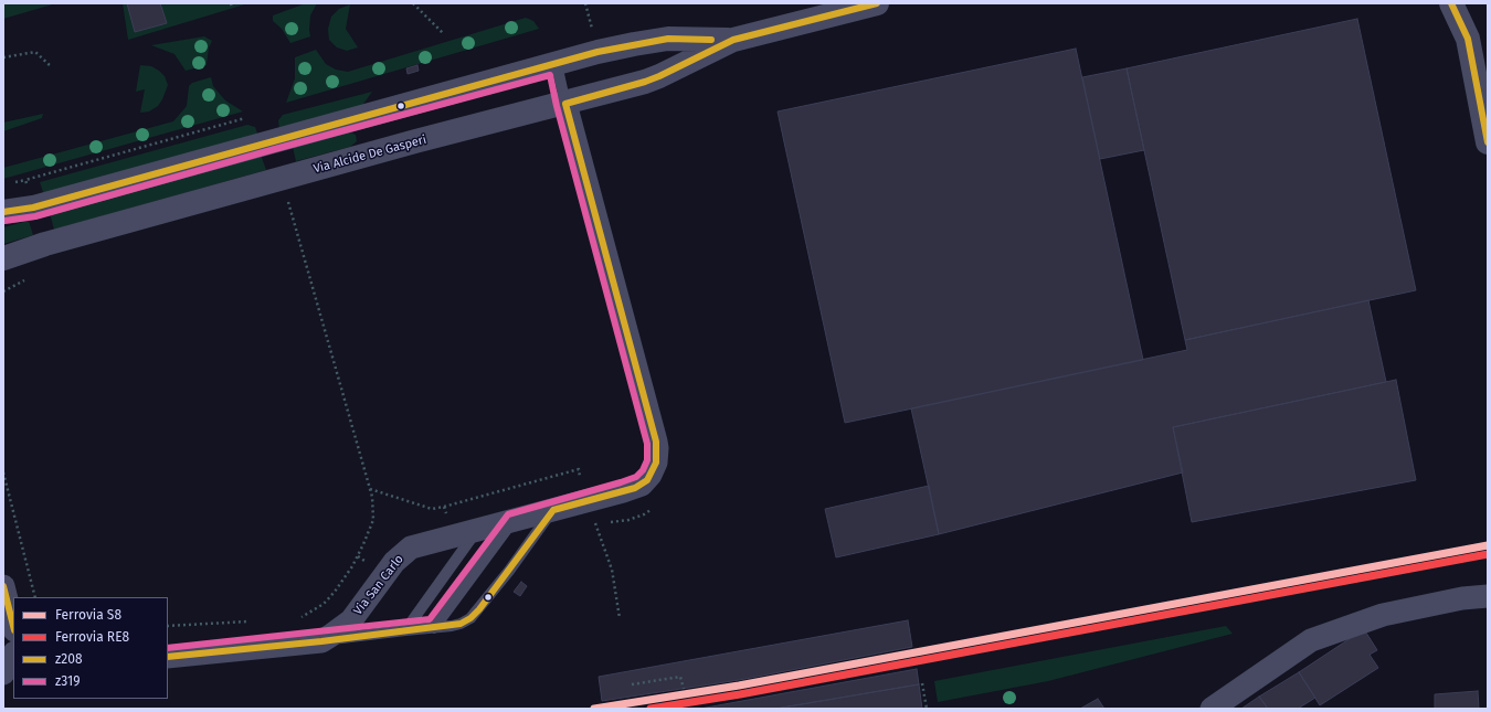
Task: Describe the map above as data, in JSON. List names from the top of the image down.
{
  "streets": {
    "street": ["Via Alcide De Gasperi", "Via San Carlo"]
  },
  "crossings": [
    ["Via Alcide De Gasperi", "Via San Carlo"]
  ],
  "lines": [
    "transit line z208",
    "transit line z319",
    "rail line S8",
    "rail line RE8"
  ],
  "legend": [
    "Ferrovia S8",
    "Ferrovia RE8",
    "z208",
    "z319"
  ]
}
